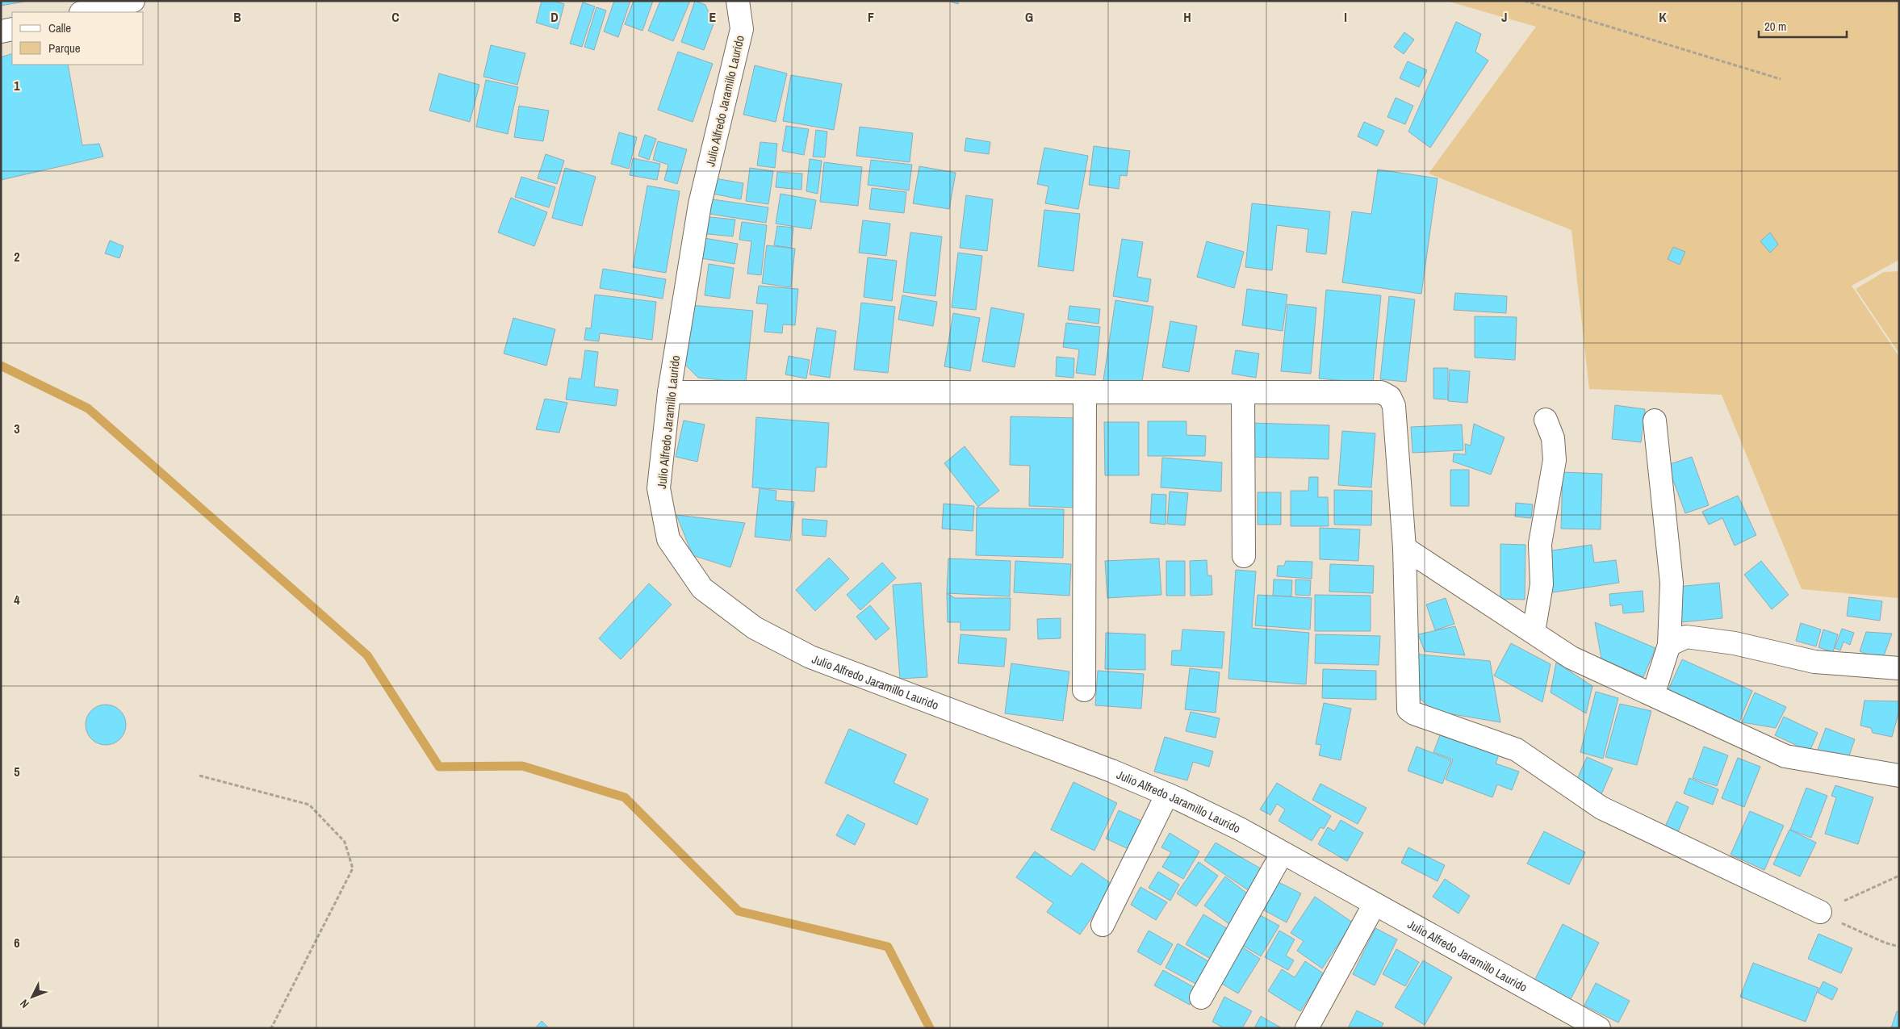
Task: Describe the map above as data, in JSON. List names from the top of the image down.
{
  "streets": {
    "street": ["Julio Alfredo Jaramillo Laurido"]
  },
  "legend": ["Calle", "Parque"],
  "scale_bar": "20 m",
  "north": "bottom left",
  "grid": {
    "columns": [
      "B",
      "C",
      "D",
      "E",
      "F",
      "G",
      "H",
      "I",
      "J",
      "K"
    ],
    "rows": [
      "1",
      "2",
      "3",
      "4",
      "5",
      "6"
    ]
  }
}
